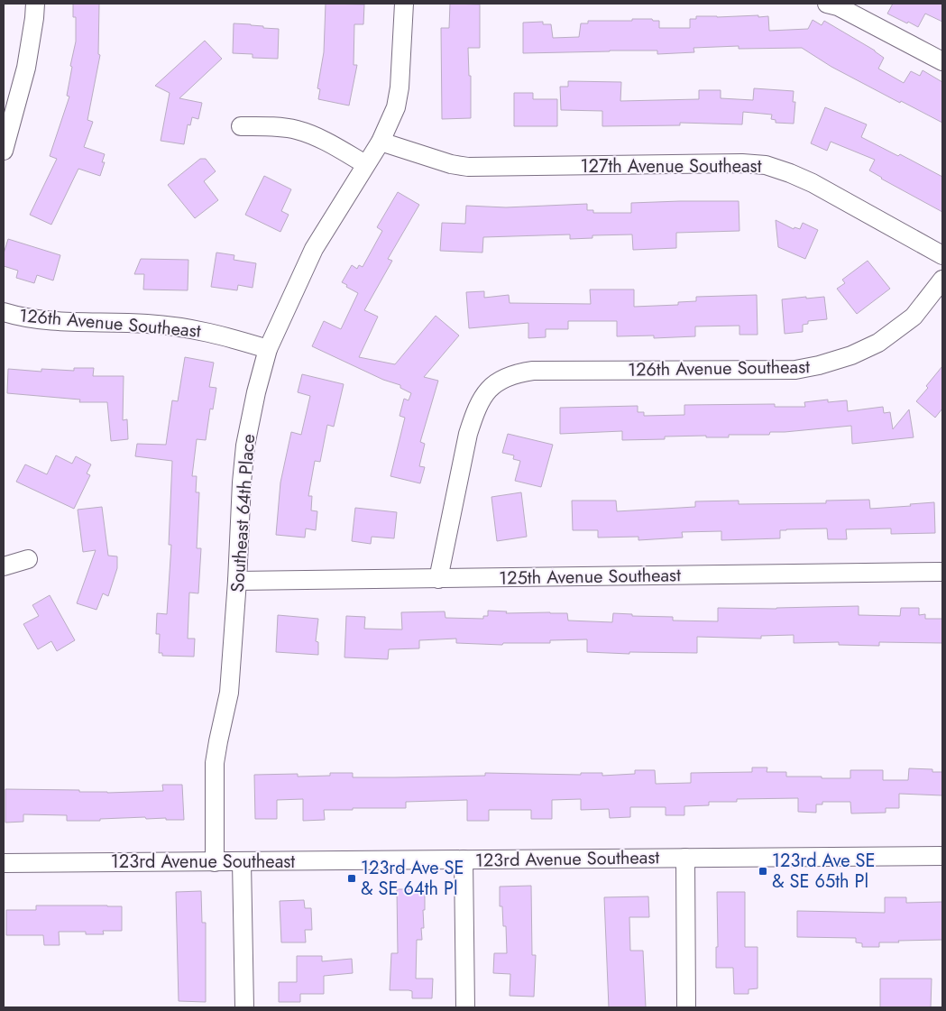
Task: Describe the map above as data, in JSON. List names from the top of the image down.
{
  "streets": {
    "street": [
      "127th Avenue Southeast",
      "126th Avenue Southeast",
      "Southeast 64th Place",
      "125th Avenue Southeast",
      "123rd Avenue Southeast"
    ]
  },
  "crossings": [
    ["127th Avenue Southeast", "Southeast 64th Place"],
    ["126th Avenue Southeast", "Southeast 64th Place"],
    ["126th Avenue Southeast", "125th Avenue Southeast"],
    ["Southeast 64th Place", "125th Avenue Southeast"],
    ["Southeast 64th Place", "123rd Avenue Southeast"]
  ],
  "places": {
    "transit": ["123rd Ave SE & SE 65th Pl", "123rd Ave SE & SE 64th Pl"]
  }
}
